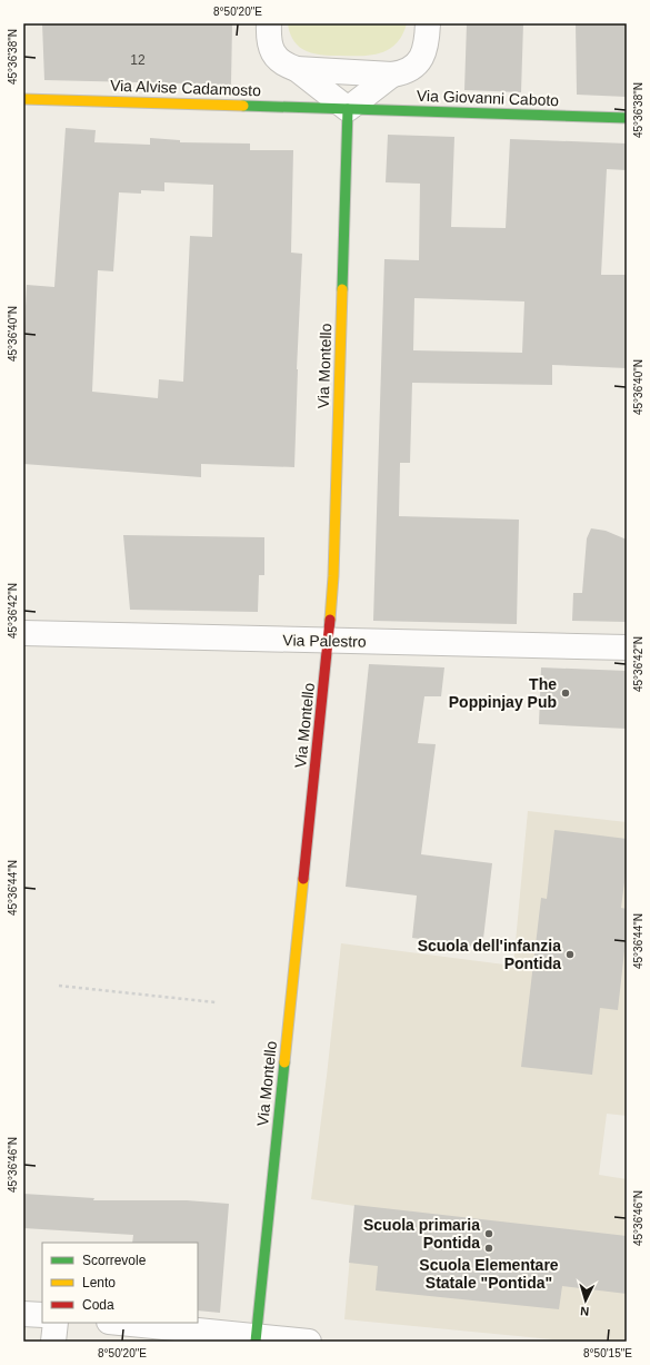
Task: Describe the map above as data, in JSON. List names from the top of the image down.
{
  "streets": {
    "street": [
      "Via Alvise Cadamosto",
      "Via Giovanni Caboto",
      "Via Montello",
      "Via Palestro"
    ]
  },
  "crossings": [
    ["Via Alvise Cadamosto", "Via Giovanni Caboto"],
    ["Via Alvise Cadamosto", "Via Montello"],
    ["Via Giovanni Caboto", "Via Montello"],
    ["Via Montello", "Via Palestro"]
  ],
  "places": [
    "The Poppinjay Pub",
    "Scuola dell'infanzia Pontida",
    "Scuola primaria Pontida",
    "Scuola Elementare Statale \"Pontida\""
  ],
  "house_numbers": ["12"],
  "legend": ["Scorrevole", "Lento", "Coda"],
  "north": "bottom",
  "coordinates": [
    "8°50'20\"E",
    "45°36'38\"N",
    "45°36'40\"N",
    "45°36'42\"N",
    "45°36'44\"N",
    "45°36'46\"N",
    "8°50'15\"E"
  ]
}
